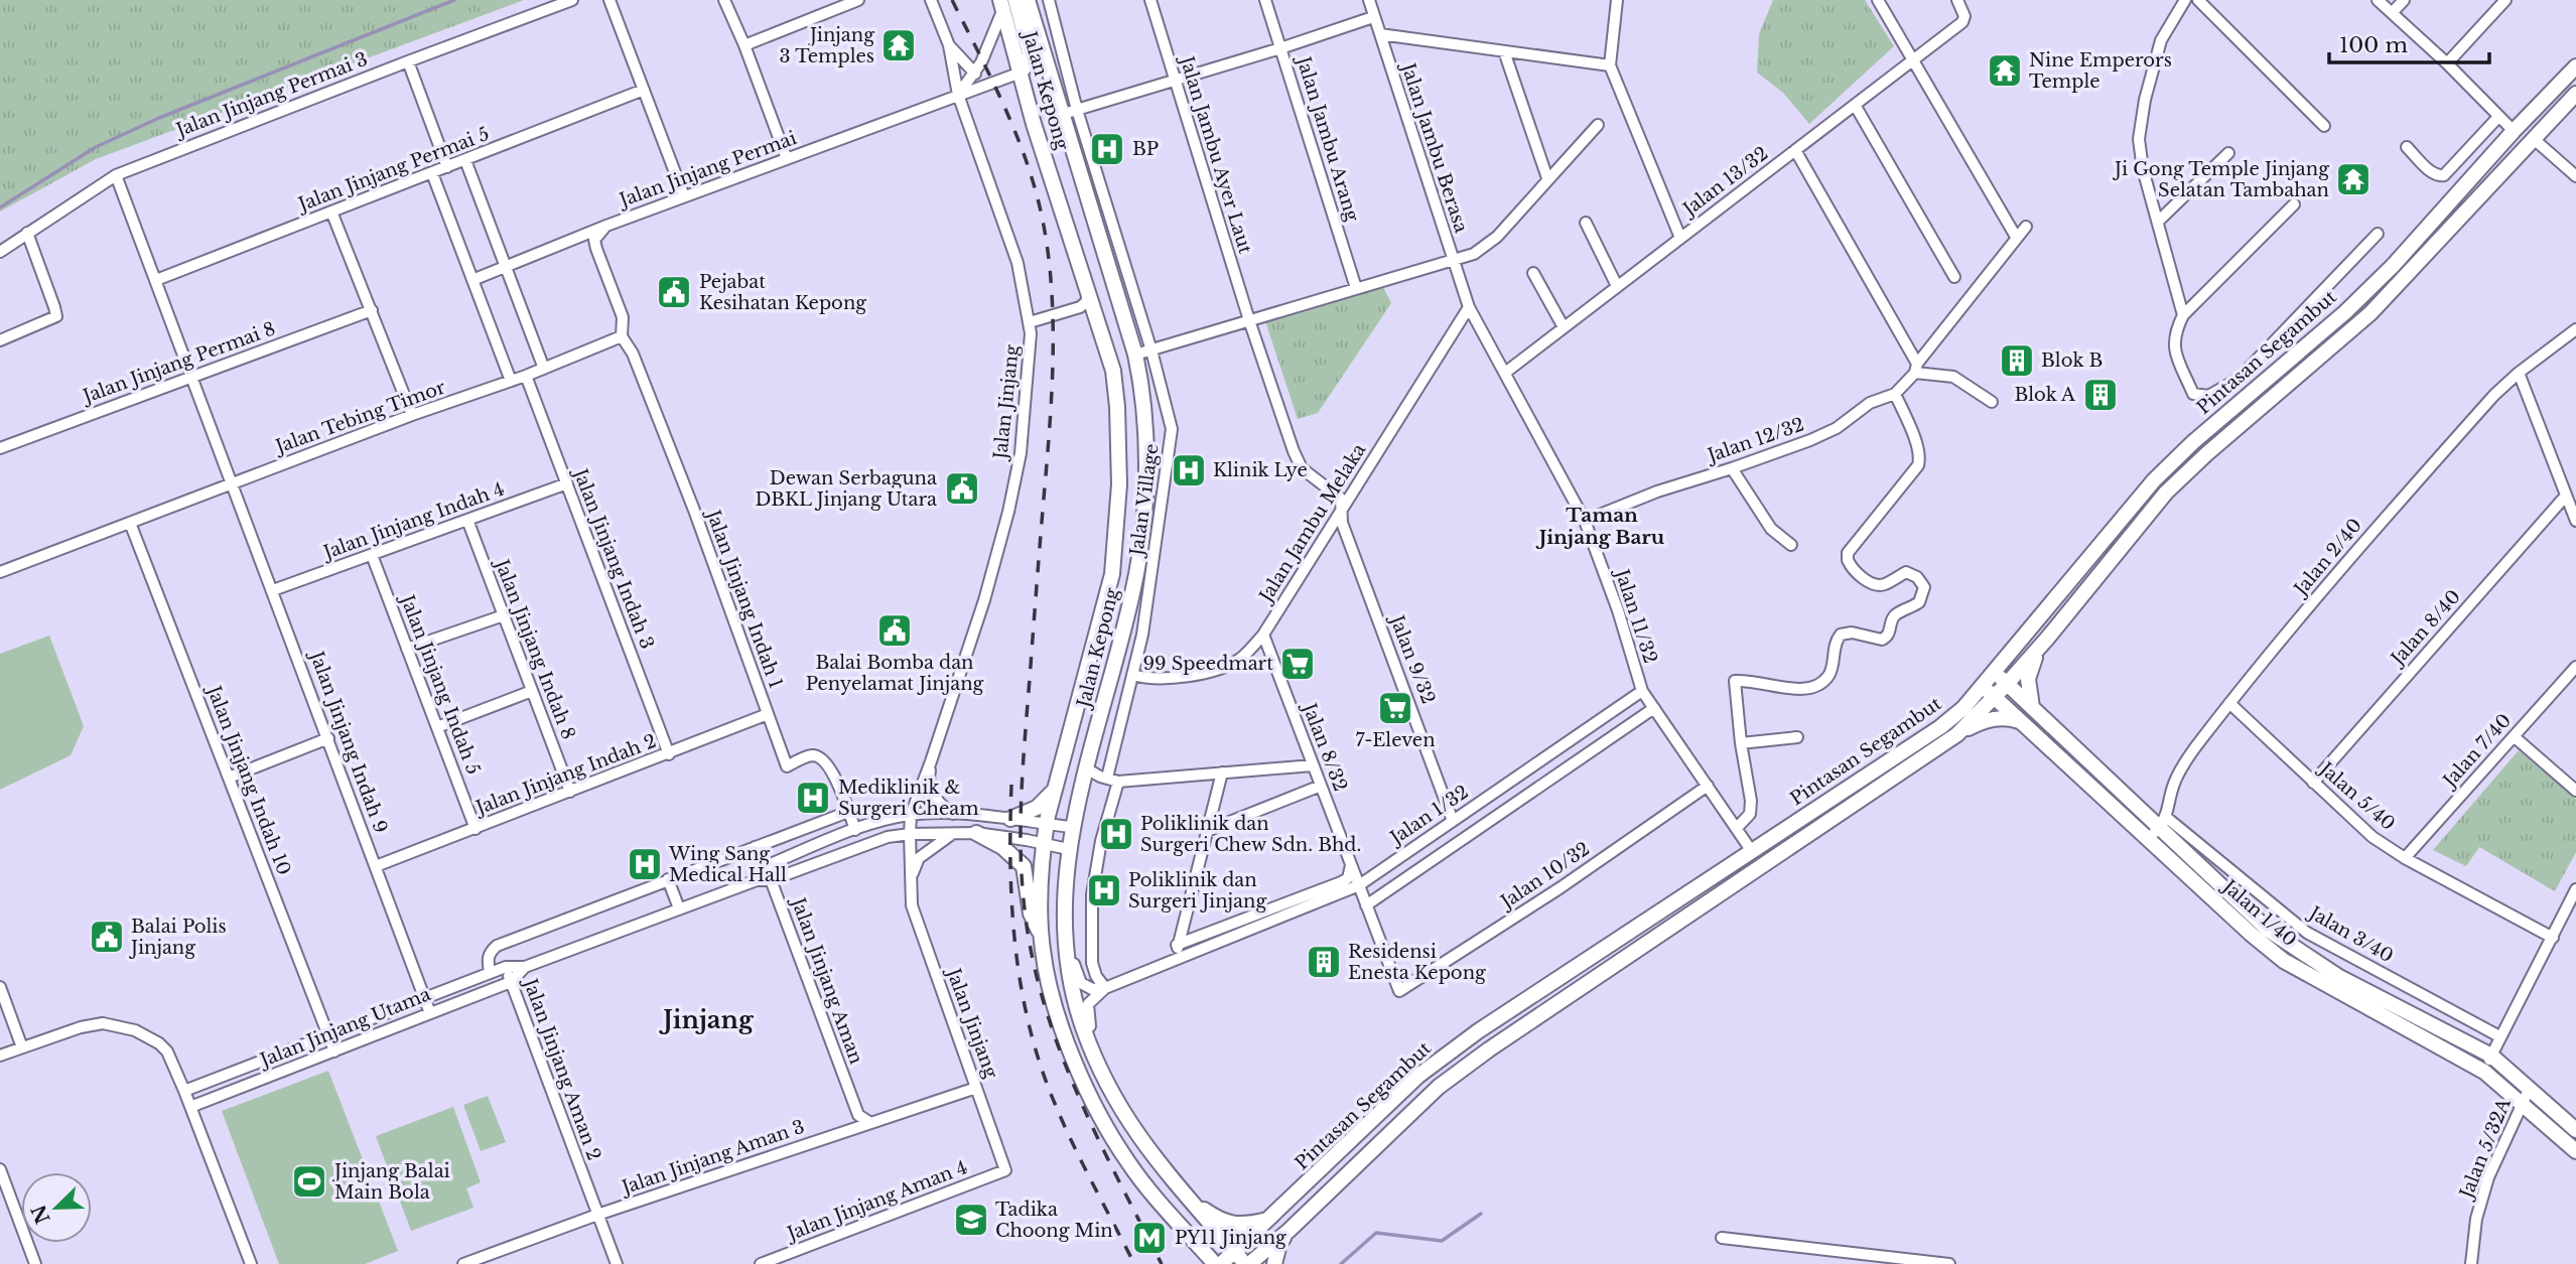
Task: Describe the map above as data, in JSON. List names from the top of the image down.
{
  "streets": {
    "main road": ["Jalan Kepong", "Pintasan Segambut", "Jalan 1/40"],
    "street": [
      "Jalan Jinjang Permai 3",
      "Jalan Jambu Arang",
      "Jalan Jambu Berasa",
      "Jalan Jambu Ayer Laut",
      "Jalan Jinjang Permai 5",
      "Jalan Jinjang Permai",
      "Jalan 13/32",
      "Jalan Jinjang Permai 8",
      "Jalan Jinjang",
      "Jalan Tebing Timor",
      "Jalan 12/32",
      "Jalan Village",
      "Jalan Jinjang Indah 4",
      "Jalan Jambu Melaka",
      "Jalan 2/40",
      "Jalan Jinjang Indah 3",
      "Jalan Jinjang Indah 1",
      "Jalan 11/32",
      "Jalan 8/40",
      "Jalan Jinjang Indah 8",
      "Jalan 9/32",
      "Jalan Jinjang Indah 5",
      "Jalan Jinjang Indah 9",
      "Jalan 8/32",
      "Jalan 7/40",
      "Jalan Jinjang Indah 2",
      "Jalan Jinjang Indah 10",
      "Jalan 5/40",
      "Jalan 1/32",
      "Jalan 10/32",
      "Jalan 3/40",
      "Jalan Jinjang Aman",
      "Jalan Jinjang Utama",
      "Jalan Jinjang Aman 2",
      "Jalan 5/32A",
      "Jalan Jinjang Aman 3",
      "Jalan Jinjang Aman 4"
    ]
  },
  "crossings": [
    ["Jalan Kepong", "Jalan Jinjang Permai"],
    ["Jalan Kepong", "Pintasan Segambut"],
    ["Jalan Kepong", "Jalan Village"],
    ["Jalan Kepong", "Jalan Jinjang Utama"],
    ["Jalan Jinjang Permai 3", "Jalan Jinjang Indah 9"],
    ["Jalan Jambu Berasa", "Jalan Jambu Melaka"],
    ["Jalan Jambu Berasa", "Jalan 11/32"],
    ["Jalan Jambu Ayer Laut", "Jalan Jambu Melaka"],
    ["Jalan Jambu Ayer Laut", "Jalan 9/32"],
    ["Jalan Jinjang Permai 5", "Jalan Jinjang Indah 9"],
    ["Jalan Jinjang Permai", "Jalan Jinjang"],
    ["Jalan 13/32", "Jalan 11/32"],
    ["Pintasan Segambut", "Jalan 11/32"],
    ["Pintasan Segambut", "Jalan 1/40"],
    ["Jalan Jinjang Permai 8", "Jalan Jinjang Indah 9"],
    ["Jalan Jinjang", "Jalan Jinjang Utama"],
    ["Jalan Jinjang", "Jalan Jinjang Aman 3"],
    ["Jalan Jinjang", "Jalan Jinjang Aman 4"],
    ["Jalan Tebing Timor", "Jalan Jinjang Indah 3"],
    ["Jalan Tebing Timor", "Jalan Jinjang Indah 1"],
    ["Jalan Tebing Timor", "Jalan Jinjang Indah 9"],
    ["Jalan Tebing Timor", "Jalan Jinjang Indah 10"],
    ["Jalan 12/32", "Jalan 11/32"],
    ["Jalan Village", "Jalan Jambu Melaka"],
    ["Jalan Jinjang Indah 4", "Jalan Jinjang Indah 3"],
    ["Jalan Jinjang Indah 4", "Jalan Jinjang Indah 8"],
    ["Jalan Jinjang Indah 4", "Jalan Jinjang Indah 5"],
    ["Jalan Jinjang Indah 4", "Jalan Jinjang Indah 9"],
    ["Jalan Jambu Melaka", "Jalan 11/32"],
    ["Jalan Jambu Melaka", "Jalan 9/32"],
    ["Jalan Jambu Melaka", "Jalan 8/32"],
    ["Jalan 2/40", "Jalan 5/40"],
    ["Jalan 2/40", "Jalan 1/40"],
    ["Jalan 2/40", "Jalan 3/40"],
    ["Jalan Jinjang Indah 3", "Jalan Jinjang Indah 2"],
    ["Jalan Jinjang Indah 1", "Jalan Jinjang Indah 2"],
    ["Jalan 11/32", "Jalan 1/32"],
    ["Jalan 11/32", "Jalan 10/32"],
    ["Jalan 8/40", "Jalan 5/40"],
    ["Jalan Jinjang Indah 8", "Jalan Jinjang Indah 2"],
    ["Jalan 9/32", "Jalan 1/32"],
    ["Jalan Jinjang Indah 5", "Jalan Jinjang Indah 2"],
    ["Jalan Jinjang Indah 9", "Jalan Jinjang Indah 2"],
    ["Jalan Jinjang Indah 9", "Jalan Jinjang Utama"],
    ["Jalan 8/32", "Jalan 1/32"],
    ["Jalan 8/32", "Jalan 10/32"],
    ["Jalan 7/40", "Jalan 5/40"],
    ["Jalan Jinjang Indah 10", "Jalan Jinjang Utama"],
    ["Jalan 1/40", "Jalan 3/40"],
    ["Jalan 1/40", "Jalan 5/32A"],
    ["Jalan Jinjang Aman", "Jalan Jinjang Utama"],
    ["Jalan Jinjang Aman", "Jalan Jinjang Aman 3"],
    ["Jalan Jinjang Utama", "Jalan Jinjang Aman 2"],
    ["Jalan Jinjang Aman 2", "Jalan Jinjang Aman 3"]
  ],
  "districts": ["Taman Jinjang Baru", "Jinjang"],
  "places": {
    "temple": ["Jinjang 3 Temples", "Nine Emperors Temple", "Ji Gong Temple Jinjang Selatan Tambahan"],
    "hospital": [
      "BP",
      "Klinik Lye",
      "Mediklinik & Surgeri Cheam",
      "Poliklinik dan Surgeri Chew Sdn. Bhd.",
      "Wing Sang Medical Hall",
      "Poliklinik dan Surgeri Jinjang"
    ],
    "public building": [
      "Pejabat Kesihatan Kepong",
      "Dewan Serbaguna DBKL Jinjang Utara",
      "Balai Bomba dan Penyelamat Jinjang",
      "Balai Polis Jinjang"
    ],
    "building": ["Blok B", "Blok A", "Residensi Enesta Kepong"],
    "supermarket": ["99 Speedmart", "7-Eleven"],
    "sports": ["Jinjang Balai Main Bola"],
    "school or university": ["Tadika Choong Min"],
    "metro station": ["PY11 Jinjang"]
  },
  "scale_bar": "100 m",
  "north": "bottom left"
}
